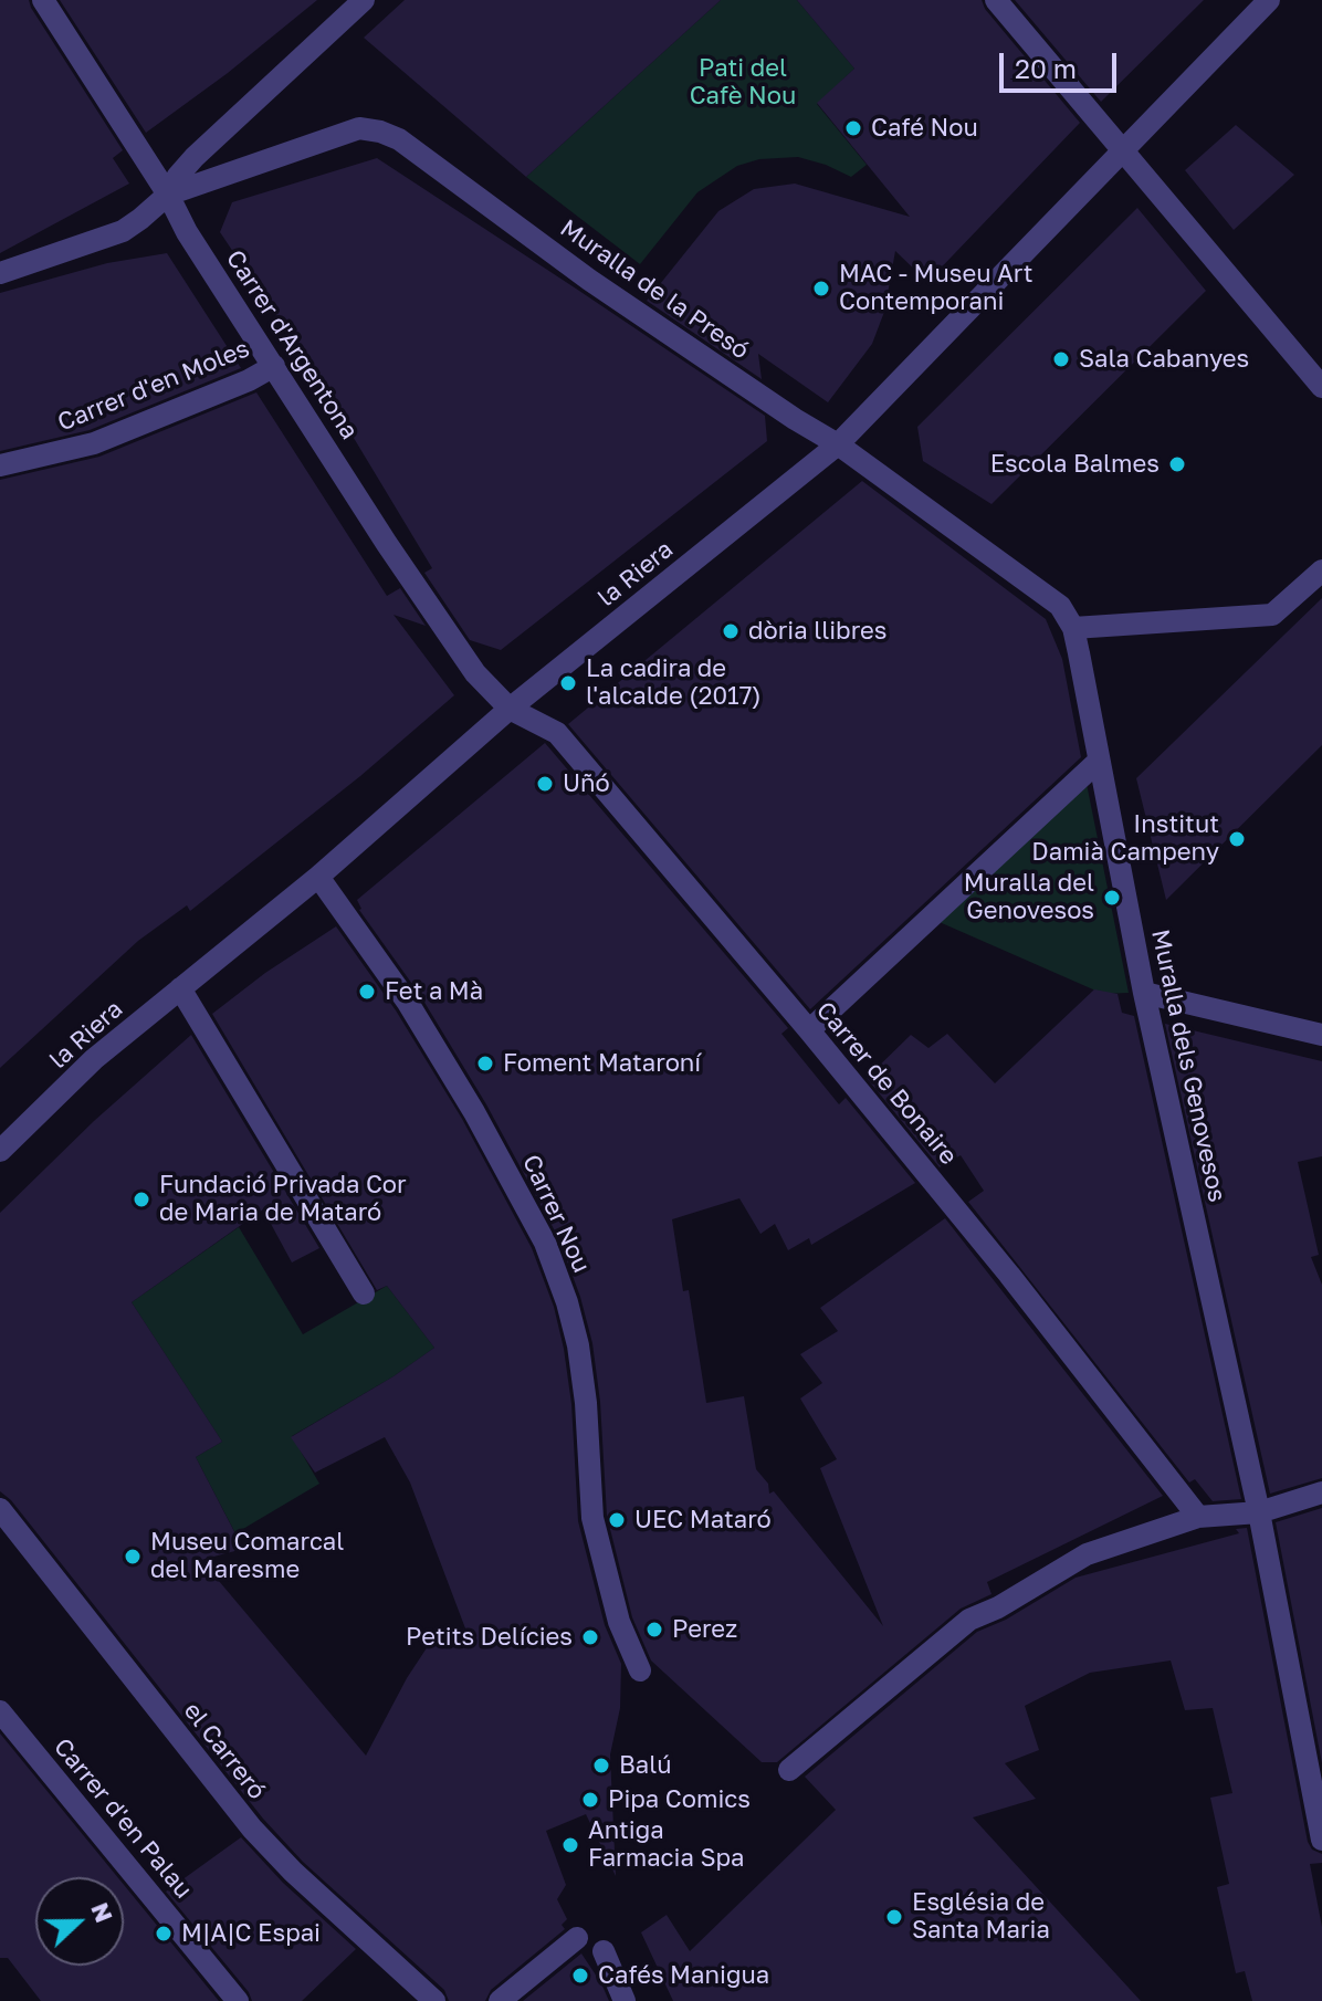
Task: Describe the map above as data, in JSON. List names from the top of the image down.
{
  "streets": {
    "street": [
      "Muralla de la Presó",
      "Carrer d'Argentona",
      "Carrer d'en Moles",
      "la Riera",
      "Muralla dels Genovesos",
      "Carrer de Bonaire",
      "Carrer Nou",
      "el Carreró",
      "Carrer d'en Palau"
    ]
  },
  "crossings": [
    ["Muralla de la Presó", "Carrer d'Argentona"],
    ["Muralla de la Presó", "la Riera"],
    ["Muralla de la Presó", "Muralla dels Genovesos"],
    ["Carrer d'Argentona", "Carrer d'en Moles"],
    ["Carrer d'Argentona", "la Riera"],
    ["Carrer d'Argentona", "Carrer de Bonaire"],
    ["la Riera", "Carrer de Bonaire"],
    ["la Riera", "Carrer Nou"]
  ],
  "parks": ["Pati del Cafè Nou"],
  "places": [
    "Café Nou",
    "MAC - Museu Art Contemporani",
    "Sala Cabanyes",
    "Escola Balmes",
    "dòria llibres",
    "La cadira de l'alcalde (2017)",
    "Uñó",
    "Institut Damià Campeny",
    "Muralla del Genovesos",
    "Fet a Mà",
    "Foment Mataroní",
    "Fundació Privada Cor de Maria de Mataró",
    "UEC Mataró",
    "Museu Comarcal del Maresme",
    "Perez",
    "Petits Delícies",
    "Balú",
    "Pipa Comics",
    "Antiga Farmacia Spa",
    "Església de Santa Maria",
    "M|A|C Espai",
    "Cafés Manigua"
  ],
  "scale_bar": "20 m",
  "north": "right"
}
